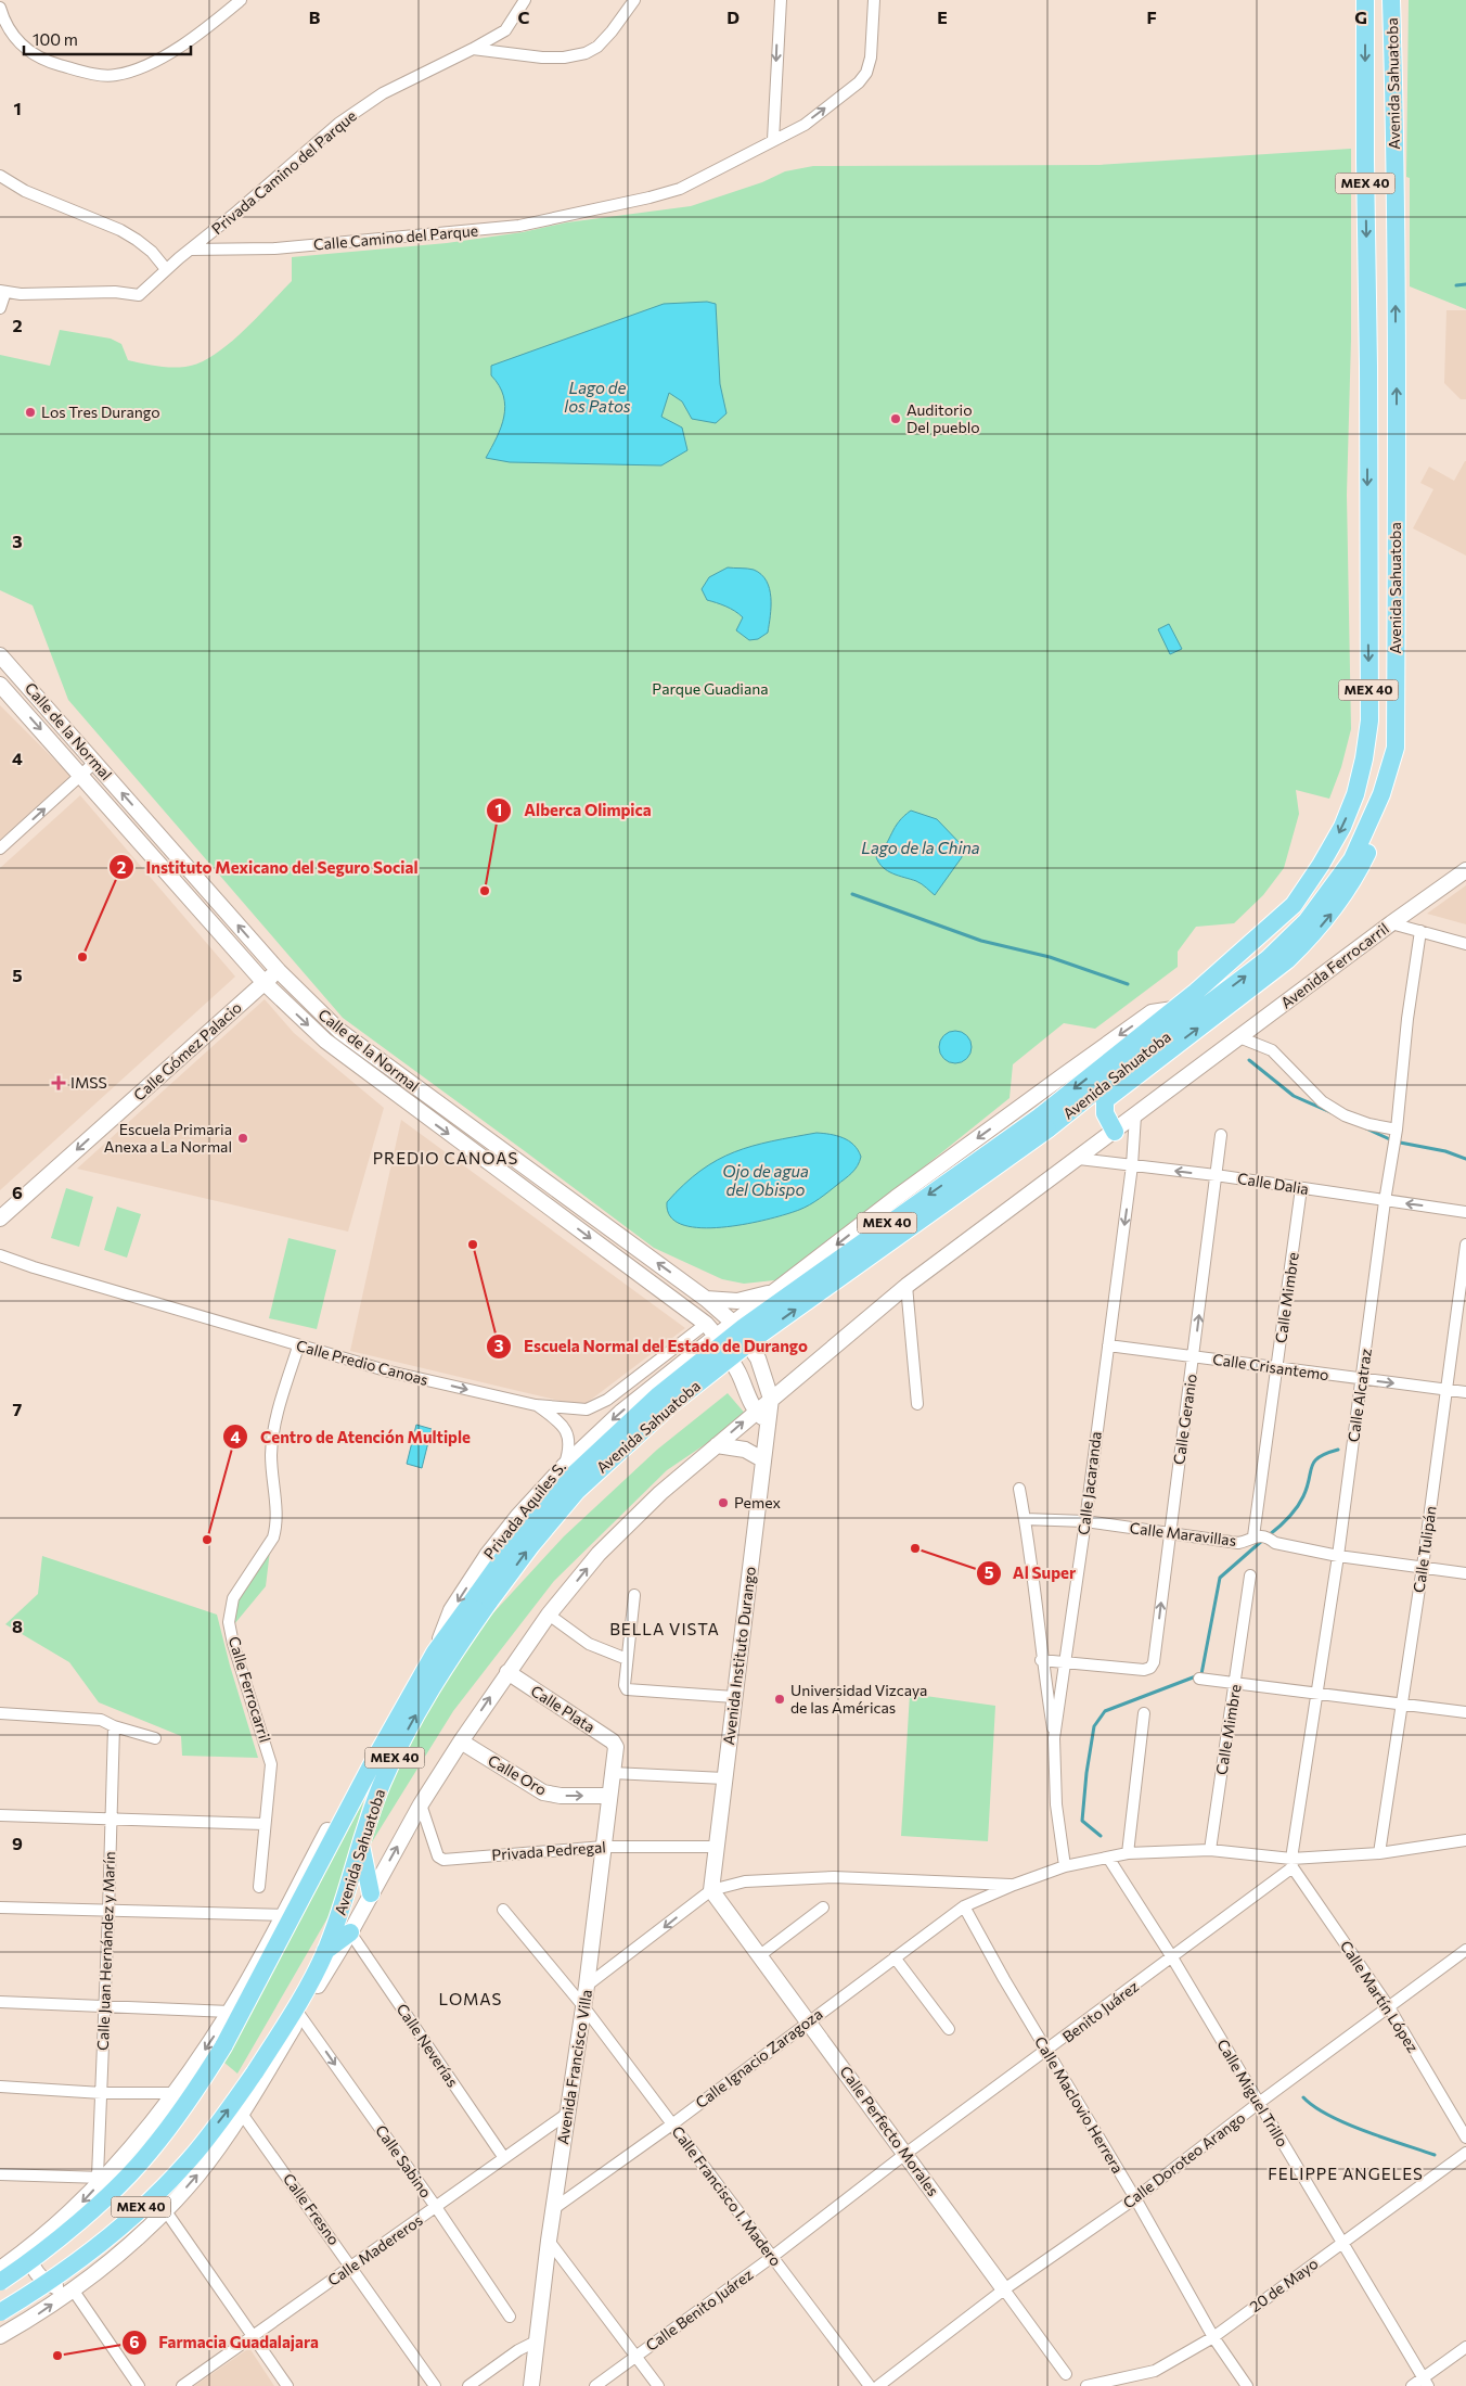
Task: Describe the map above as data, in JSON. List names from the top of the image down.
{
  "streets": {
    "main road": ["Avenida Sahuatoba", "MEX 40"],
    "street": [
      "Privada Camino del Parque",
      "Calle Camino del Parque",
      "Calle de la Normal",
      "Avenida Ferrocarril",
      "Calle Gómez Palacio",
      "Calle Dalia",
      "Calle Mimbre",
      "Calle Predio Canoas",
      "Calle Crisantemo",
      "Calle Alcatraz",
      "Calle Geranio",
      "Calle Jacaranda",
      "Privada Aquiles S.",
      "Calle Maravillas",
      "Calle Tulipán",
      "Avenida Instituto Durango",
      "Calle Ferrocarril",
      "Calle Plata",
      "Calle Oro",
      "Privada Pedregal",
      "Calle Juan Hernández y Marín",
      "Calle Martín López",
      "Benito Juárez",
      "Calle Neverías",
      "Calle Ignacio Zaragoza",
      "Avenida Francisco Villa",
      "Calle Miguel Trillo",
      "Calle Maclovio Herrera",
      "Calle Perfecto Morales",
      "Calle Doroteo Arango",
      "Calle Sabino",
      "Calle Francisco I. Madero",
      "Calle Fresno",
      "Calle Madereros",
      "20 de Mayo",
      "Calle Benito Juárez"
    ]
  },
  "crossings": [
    ["Avenida Sahuatoba", "MEX 40"],
    ["Avenida Sahuatoba", "Calle de la Normal"],
    ["Avenida Sahuatoba", "Privada Aquiles S."],
    ["Avenida Sahuatoba", "Avenida Instituto Durango"],
    ["Avenida Sahuatoba", "Calle Plata"],
    ["Avenida Sahuatoba", "Calle Oro"],
    ["Avenida Sahuatoba", "Privada Pedregal"],
    ["Avenida Sahuatoba", "Calle Juan Hernández y Marín"],
    ["Avenida Sahuatoba", "Calle Neverías"],
    ["Avenida Sahuatoba", "Calle Sabino"],
    ["Avenida Sahuatoba", "Calle Fresno"],
    ["Privada Camino del Parque", "Calle Camino del Parque"],
    ["MEX 40", "Privada Aquiles S."],
    ["MEX 40", "Calle Neverías"],
    ["MEX 40", "Calle Sabino"],
    ["Calle de la Normal", "Calle Gómez Palacio"],
    ["Calle de la Normal", "Calle Predio Canoas"],
    ["Calle de la Normal", "Avenida Instituto Durango"],
    ["Avenida Ferrocarril", "Calle Jacaranda"],
    ["Calle Dalia", "Calle Mimbre"],
    ["Calle Dalia", "Calle Alcatraz"],
    ["Calle Dalia", "Calle Geranio"],
    ["Calle Dalia", "Calle Jacaranda"],
    ["Calle Mimbre", "Calle Crisantemo"],
    ["Calle Mimbre", "Calle Maravillas"],
    ["Calle Predio Canoas", "Privada Aquiles S."],
    ["Calle Predio Canoas", "Calle Ferrocarril"],
    ["Calle Crisantemo", "Calle Alcatraz"],
    ["Calle Crisantemo", "Calle Geranio"],
    ["Calle Crisantemo", "Calle Jacaranda"],
    ["Calle Crisantemo", "Calle Tulipán"],
    ["Calle Alcatraz", "Calle Maravillas"],
    ["Calle Alcatraz", "Calle Martín López"],
    ["Calle Alcatraz", "Benito Juárez"],
    ["Calle Geranio", "Calle Jacaranda"],
    ["Calle Geranio", "Calle Maravillas"],
    ["Calle Jacaranda", "Calle Maravillas"],
    ["Calle Jacaranda", "Calle Ignacio Zaragoza"],
    ["Calle Maravillas", "Calle Tulipán"],
    ["Avenida Instituto Durango", "Privada Pedregal"],
    ["Avenida Instituto Durango", "Calle Perfecto Morales"],
    ["Calle Plata", "Avenida Francisco Villa"],
    ["Calle Oro", "Avenida Francisco Villa"],
    ["Privada Pedregal", "Avenida Francisco Villa"],
    ["Calle Martín López", "Benito Juárez"],
    ["Calle Martín López", "Calle Doroteo Arango"],
    ["Benito Juárez", "Calle Miguel Trillo"],
    ["Benito Juárez", "Calle Maclovio Herrera"],
    ["Benito Juárez", "Calle Perfecto Morales"],
    ["Benito Juárez", "Calle Benito Juárez"],
    ["Calle Neverías", "Calle Madereros"],
    ["Calle Ignacio Zaragoza", "Avenida Francisco Villa"],
    ["Calle Ignacio Zaragoza", "Calle Maclovio Herrera"],
    ["Calle Ignacio Zaragoza", "Calle Perfecto Morales"],
    ["Calle Ignacio Zaragoza", "Calle Francisco I. Madero"],
    ["Avenida Francisco Villa", "Calle Francisco I. Madero"],
    ["Avenida Francisco Villa", "Calle Madereros"],
    ["Calle Miguel Trillo", "Calle Doroteo Arango"],
    ["Calle Miguel Trillo", "20 de Mayo"],
    ["Calle Maclovio Herrera", "Calle Doroteo Arango"],
    ["Calle Maclovio Herrera", "20 de Mayo"],
    ["Calle Perfecto Morales", "Calle Doroteo Arango"],
    ["Calle Perfecto Morales", "Calle Benito Juárez"],
    ["Calle Sabino", "Calle Madereros"],
    ["Calle Francisco I. Madero", "Calle Benito Juárez"],
    ["Calle Fresno", "Calle Madereros"]
  ],
  "one_way": [
    "Calle Gómez Palacio",
    "Calle Dalia",
    "Calle Geranio",
    "Privada Aquiles S.",
    "Calle Oro",
    "Calle Sabino"
  ],
  "districts": [
    "PREDIO CANOAS",
    "BELLA VISTA",
    "LOMAS",
    "FELIPPE ANGELES"
  ],
  "water": ["Lago de los Patos", "Lago de la China", "Ojo de agua del Obispo"],
  "parks": ["Parque Guadiana"],
  "places": {
    "other": [
      "Los Tres Durango",
      "Auditorio Del pueblo",
      "Alberca Olimpica",
      "Instituto Mexicano del Seguro Social",
      "Escuela Primaria Anexa a La Normal",
      "Escuela Normal del Estado de Durango",
      "Pemex",
      "Centro de Atención Multiple",
      "Al Super",
      "Universidad Vizcaya de las Américas",
      "Farmacia Guadalajara"
    ],
    "health": ["IMSS"]
  },
  "scale_bar": "100 m",
  "grid": {
    "columns": [
      "B",
      "C",
      "D",
      "E",
      "F",
      "G"
    ],
    "rows": [
      "1",
      "2",
      "3",
      "4",
      "5",
      "6",
      "7",
      "8",
      "9"
    ]
  }
}
